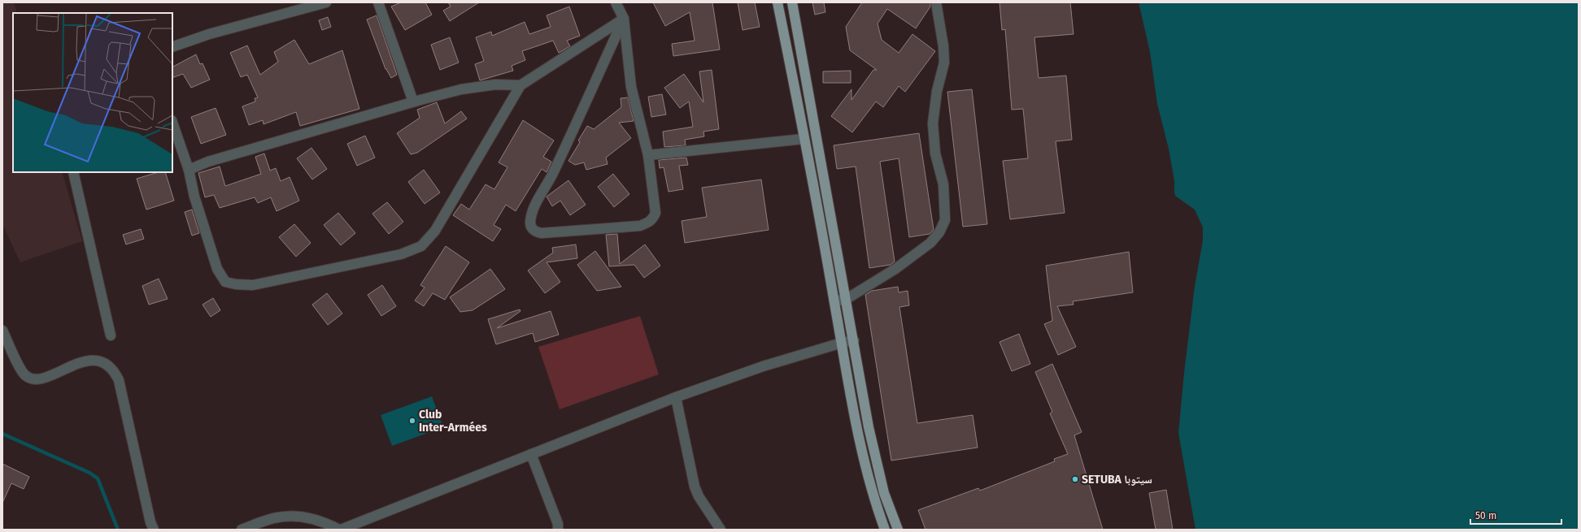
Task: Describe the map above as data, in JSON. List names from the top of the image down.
{
  "places": ["Club Inter-Armées", "SETUBA سيتوبا"],
  "scale_bar": "50 m"
}
